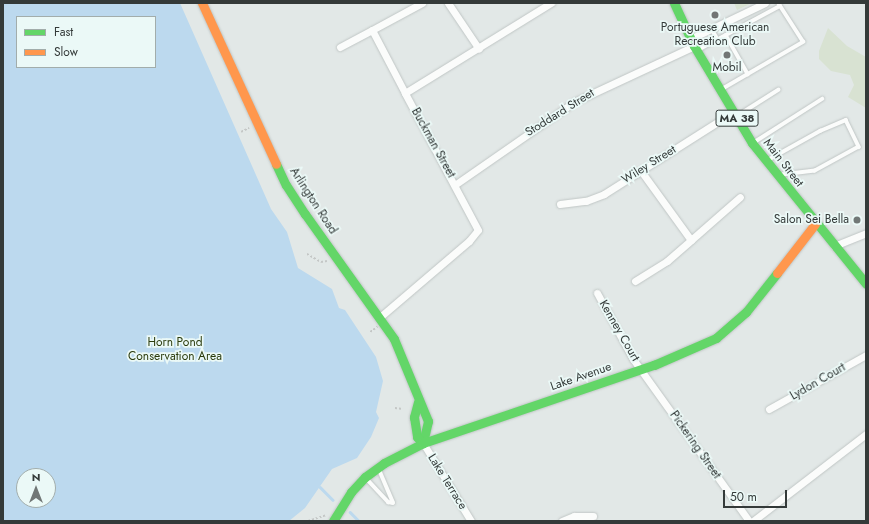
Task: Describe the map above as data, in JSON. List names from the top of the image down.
{
  "streets": {
    "street": [
      "Stoddard Street",
      "MA 38",
      "Buckman Street",
      "Main Street",
      "Wiley Street",
      "Arlington Road",
      "Kenney Court",
      "Lake Avenue",
      "Lydon Court",
      "Pickering Street",
      "Lake Terrace"
    ]
  },
  "crossings": [
    ["Stoddard Street", "Buckman Street"],
    ["Stoddard Street", "Main Street"],
    ["Buckman Street", "Arlington Road"],
    ["Main Street", "Wiley Street"],
    ["Main Street", "Lake Avenue"],
    ["Arlington Road", "Lake Avenue"],
    ["Arlington Road", "Lake Terrace"],
    ["Kenney Court", "Lake Avenue"],
    ["Kenney Court", "Pickering Street"],
    ["Lake Avenue", "Pickering Street"],
    ["Lake Avenue", "Lake Terrace"]
  ],
  "parks": ["Horn Pond Conservation Area"],
  "places": ["Portuguese American Recreation Club", "Mobil", "Salon Sei Bella"],
  "legend": ["Fast", "Slow"],
  "scale_bar": "50 m",
  "north": "top"
}
